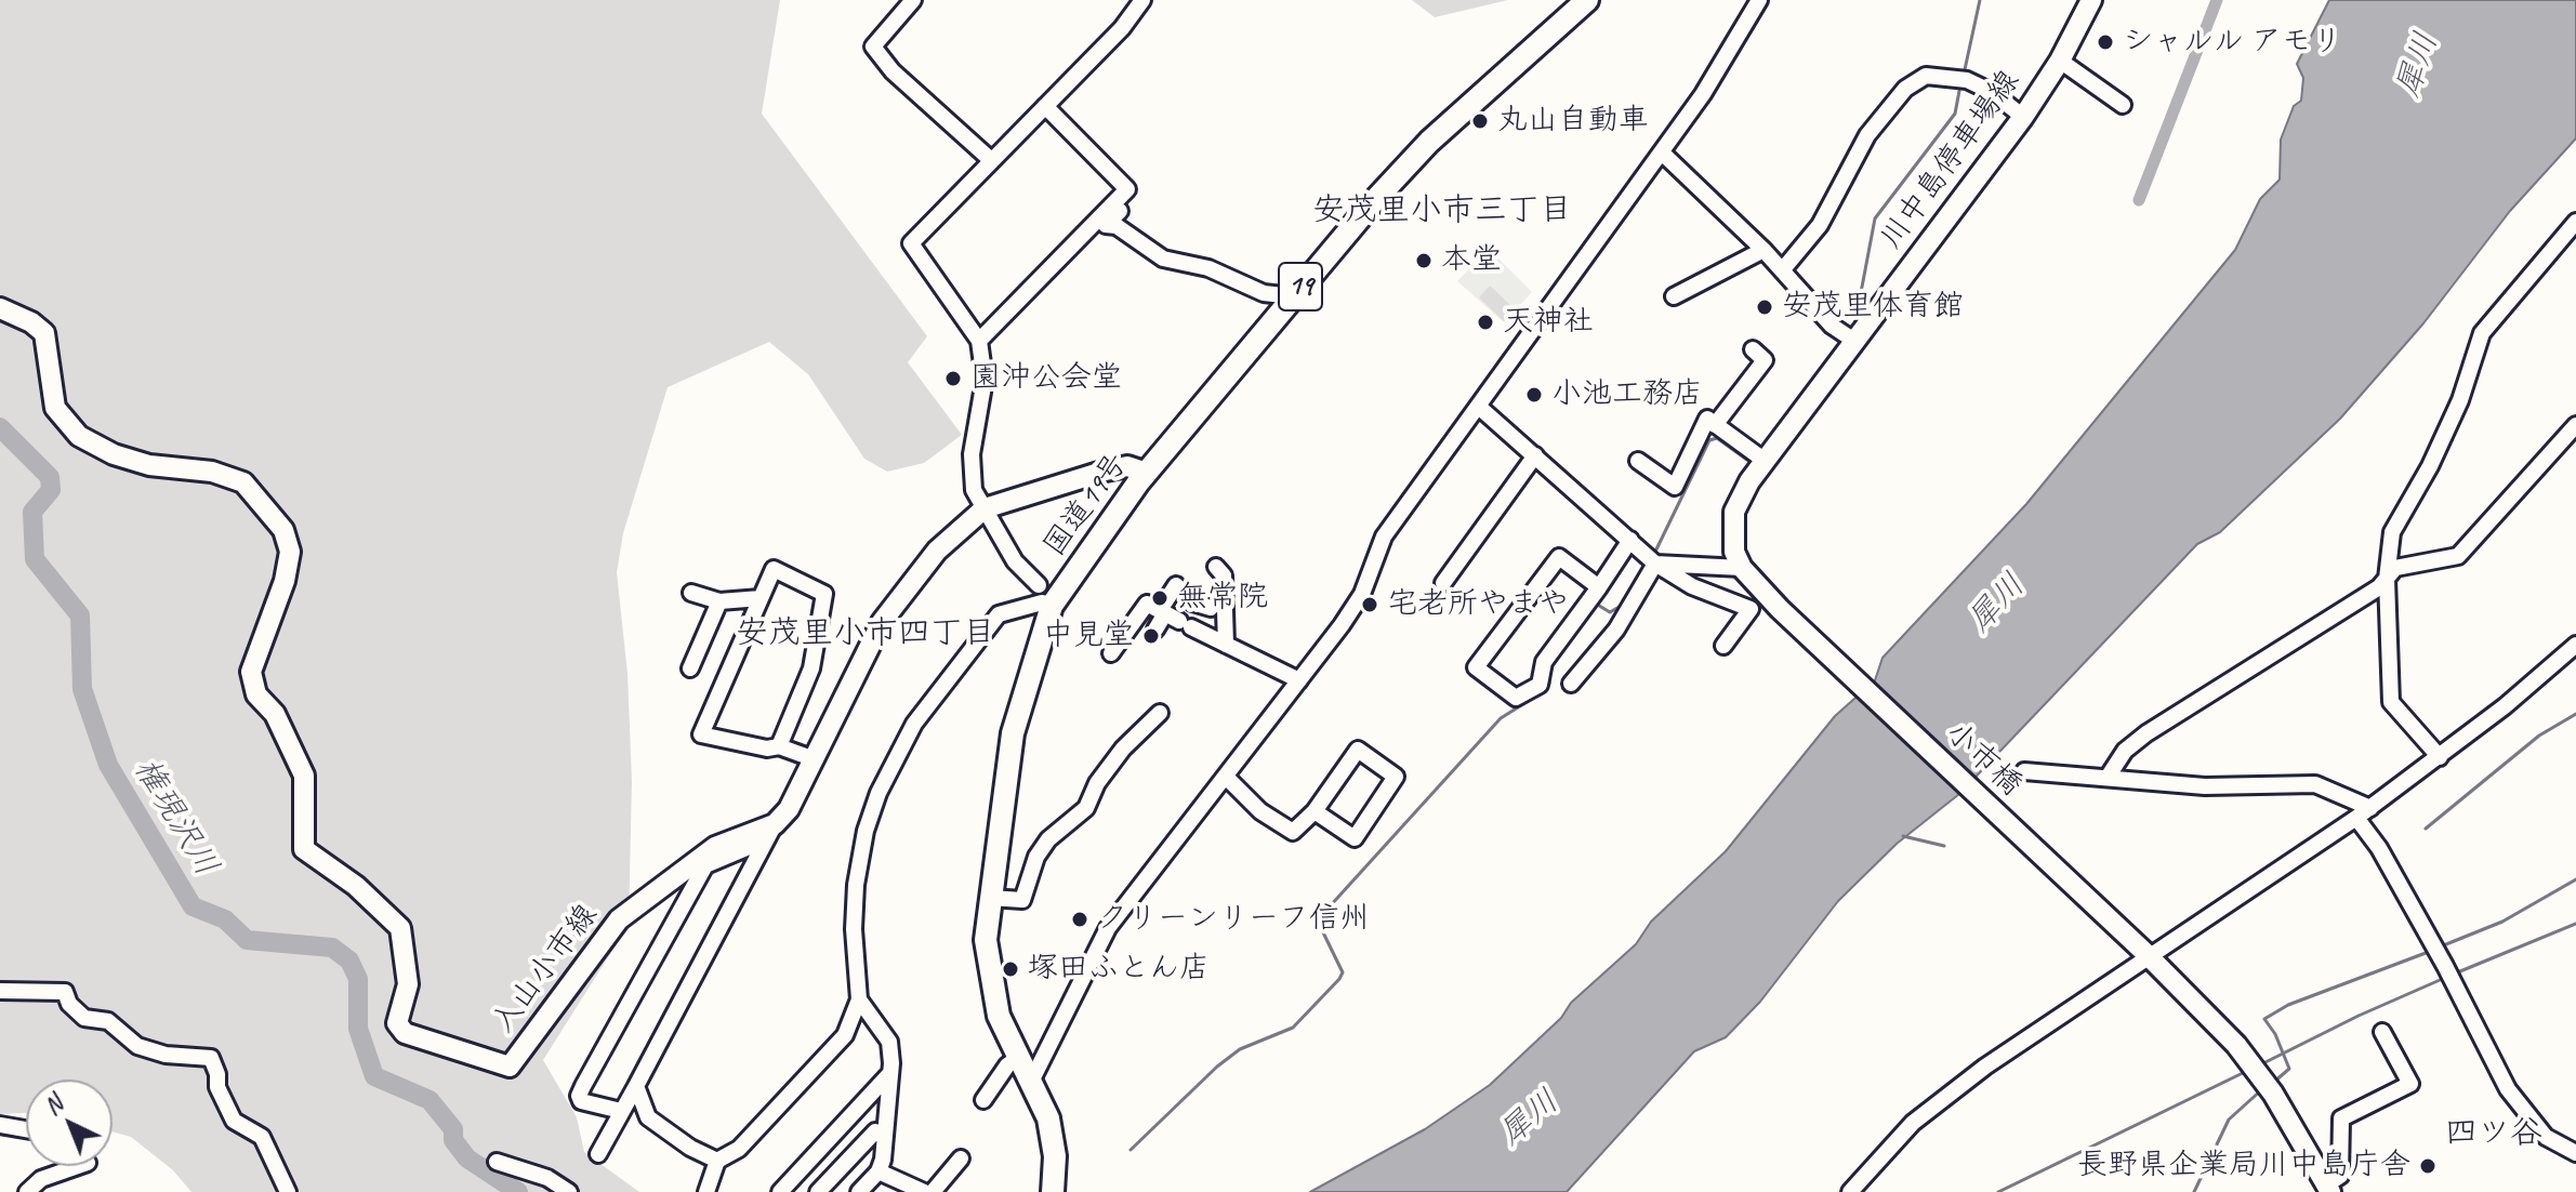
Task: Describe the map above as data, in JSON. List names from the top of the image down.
{
  "streets": {
    "highway": ["19", "国道19号"],
    "main road": ["川中島停車場線", "小市橋", "入山小市線"]
  },
  "crossings": [
    ["川中島停車場線", "小市橋"]
  ],
  "districts": ["安茂里小市三丁目", "安茂里小市四丁目", "四ツ谷"],
  "water": ["犀川", "権現沢川"],
  "places": [
    "シャルル アモリ",
    "丸山自動車",
    "本堂",
    "安茂里体育館",
    "天神社",
    "園沖公会堂",
    "小池工務店",
    "無常院",
    "宅老所やまや",
    "中見堂",
    "クリーンリーフ信州",
    "塚田ふとん店",
    "長野県企業局川中島庁舎"
  ],
  "north": "top left"
}
